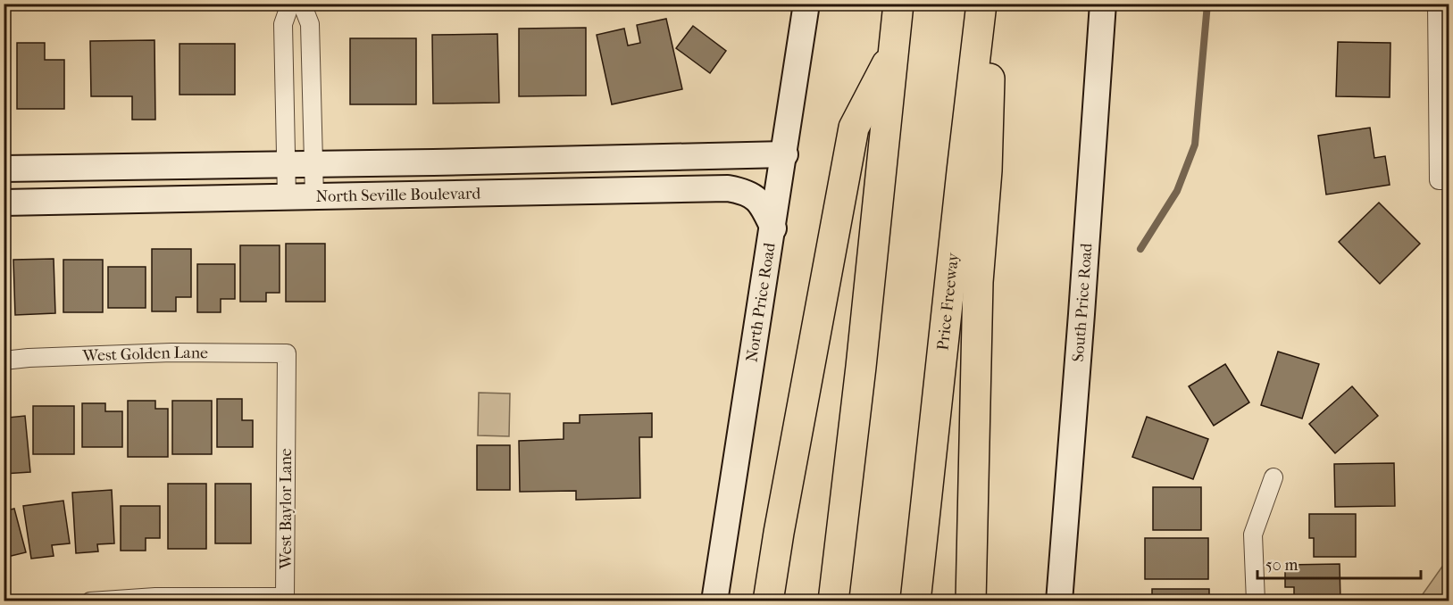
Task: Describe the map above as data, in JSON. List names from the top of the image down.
{
  "streets": {
    "highway": ["Price Freeway"],
    "street": [
      "North Seville Boulevard",
      "North Price Road",
      "South Price Road",
      "West Golden Lane",
      "West Baylor Lane"
    ]
  },
  "crossings": [
    ["North Seville Boulevard", "North Price Road"],
    ["West Golden Lane", "West Baylor Lane"]
  ],
  "scale_bar": "50 m"
}
